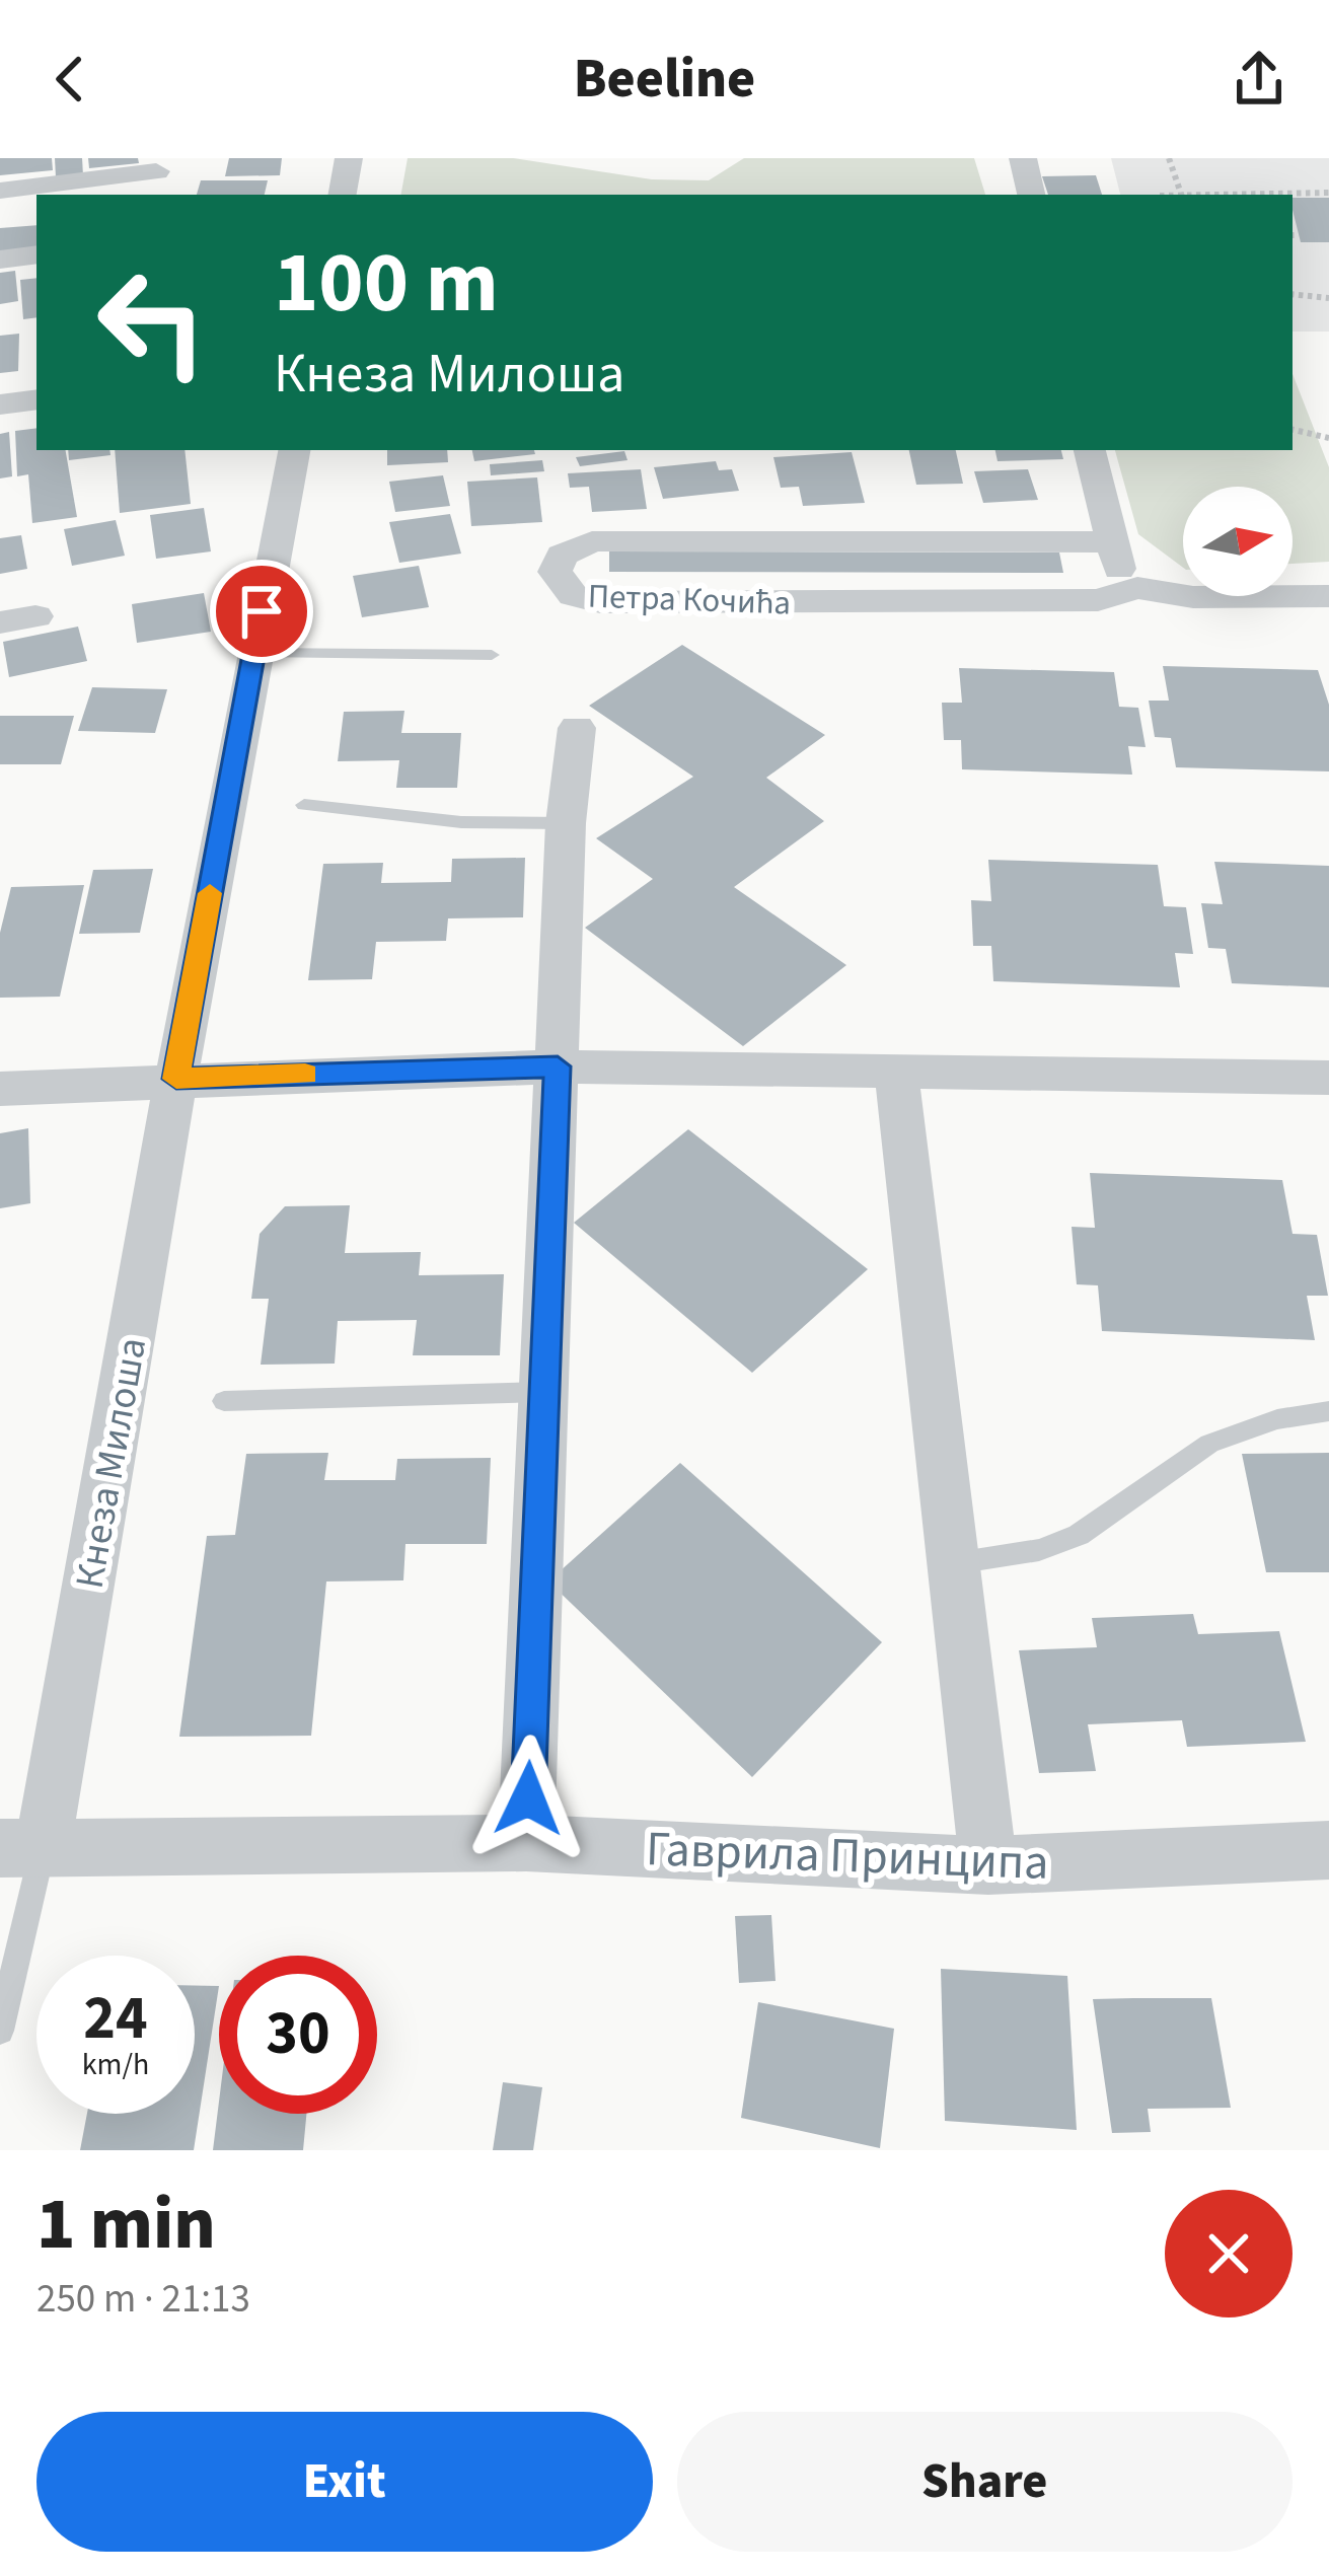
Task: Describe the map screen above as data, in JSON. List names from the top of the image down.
{
  "streets": {
    "street": ["Петра Кочића", "Кнеза Милоша", "Гаврила Принципа"]
  },
  "crossings": [
    ["Кнеза Милоша", "Гаврила Принципа"]
  ],
  "north": "right",
  "page": {
    "header": "Beeline",
    "turn": ["100 m", "Кнеза Милоша"],
    "speed": "24 km/h",
    "limit": "30",
    "heading": ["1 min", "250 m · 21:13"],
    "buttons": ["Exit", "Share"]
  }
}
